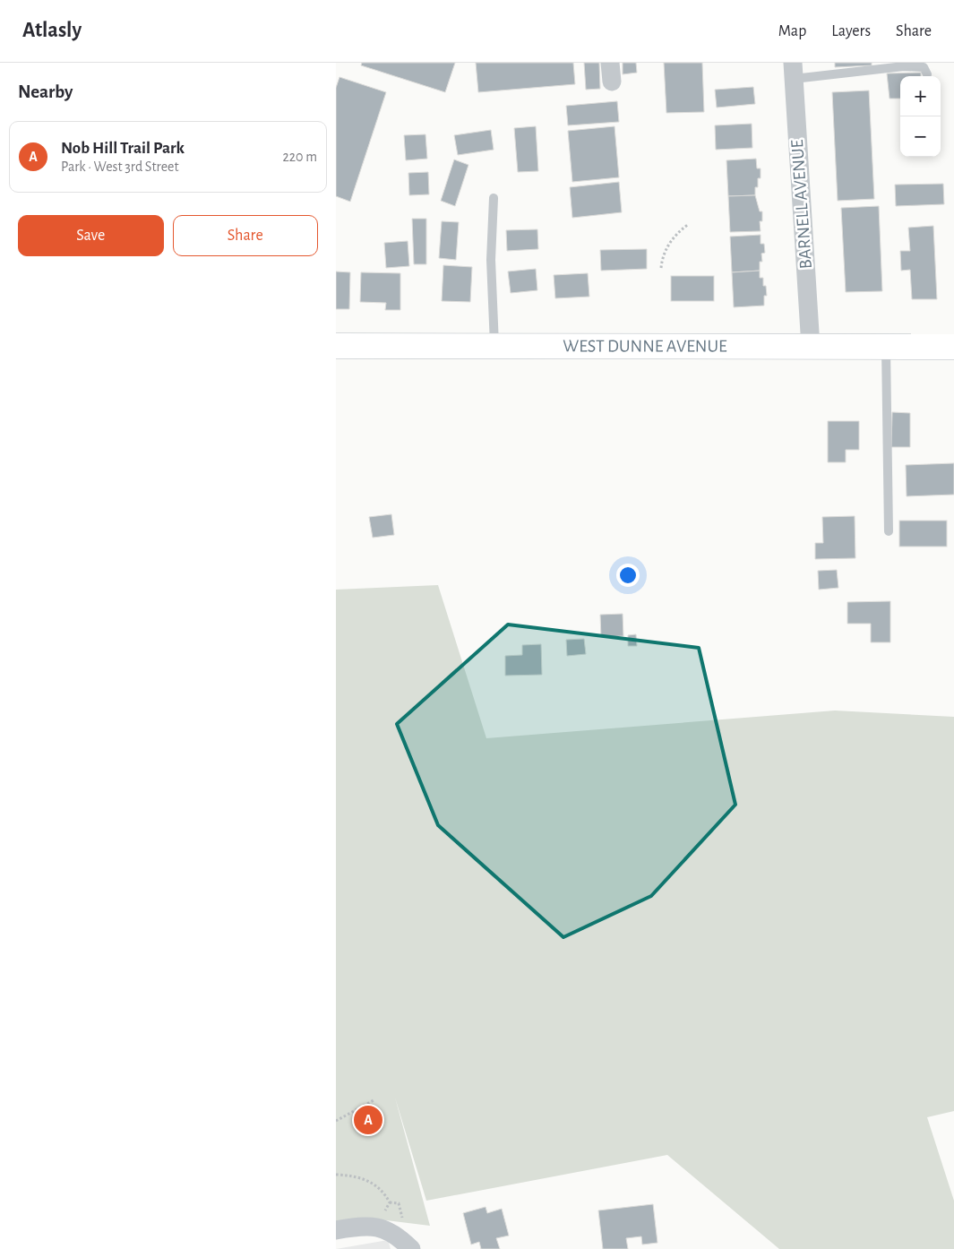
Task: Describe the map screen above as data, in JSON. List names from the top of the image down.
{
  "streets": {
    "main road": ["WEST DUNNE AVENUE"],
    "street": ["BARNELL AVENUE"]
  },
  "crossings": [
    ["BARNELL AVENUE", "WEST DUNNE AVENUE"]
  ],
  "page": {
    "header": "Atlasly",
    "nav": ["Map", "Layers", "Share"],
    "heading": "Nearby",
    "map_buttons": ["+", "−"],
    "list": [
      {
        "mark": "A",
        "name": "Nob Hill Trail Park",
        "note": "Park · West 3rd Street",
        "value": "220 m"
      }
    ],
    "buttons": ["Save", "Share"],
    "pins": "A"
  }
}
